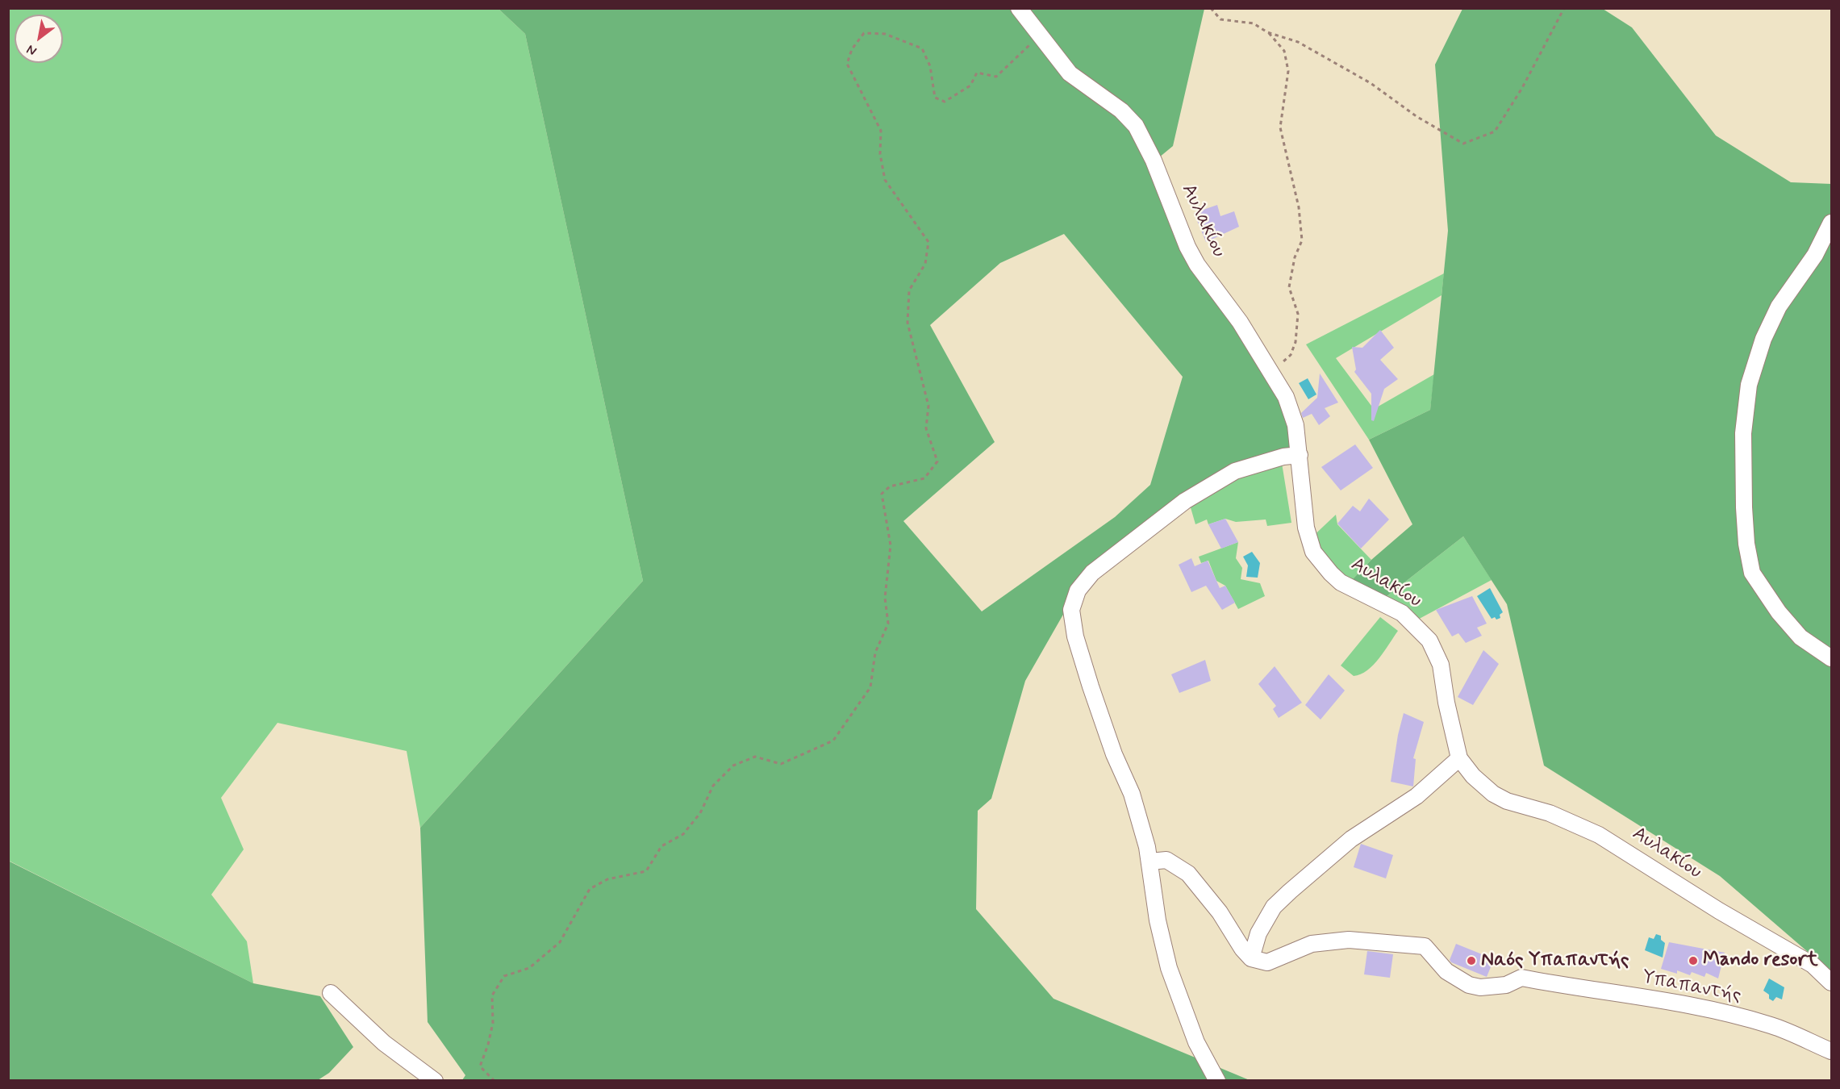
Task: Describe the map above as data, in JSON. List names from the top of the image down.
{
  "streets": {
    "street": ["Αυλακίου", "Υπαπαντής"]
  },
  "places": ["Ναός Υπαπαντής", "Mando resort"],
  "north": "bottom left"
}
